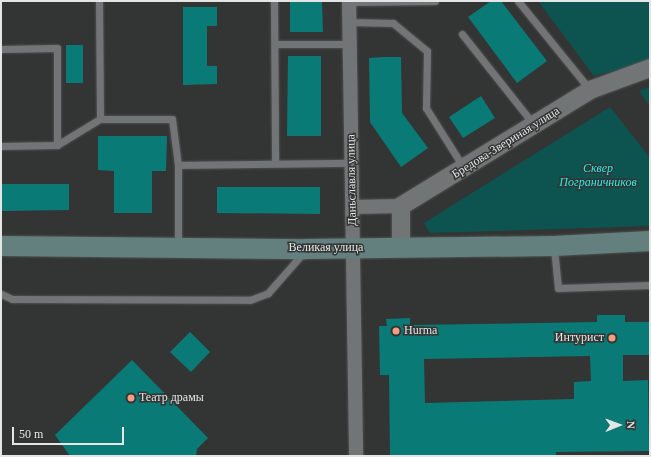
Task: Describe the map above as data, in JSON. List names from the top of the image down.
{
  "streets": {
    "main road": ["Великая улица"],
    "street": ["Бредова-Звериная улица", "Даньславля улица"]
  },
  "crossings": [
    ["Даньславля улица", "Великая улица"]
  ],
  "parks": ["Сквер Пограничников"],
  "places": ["Hurma", "Интурист", "Театр драмы"],
  "scale_bar": "50 m",
  "north": "right"
}
